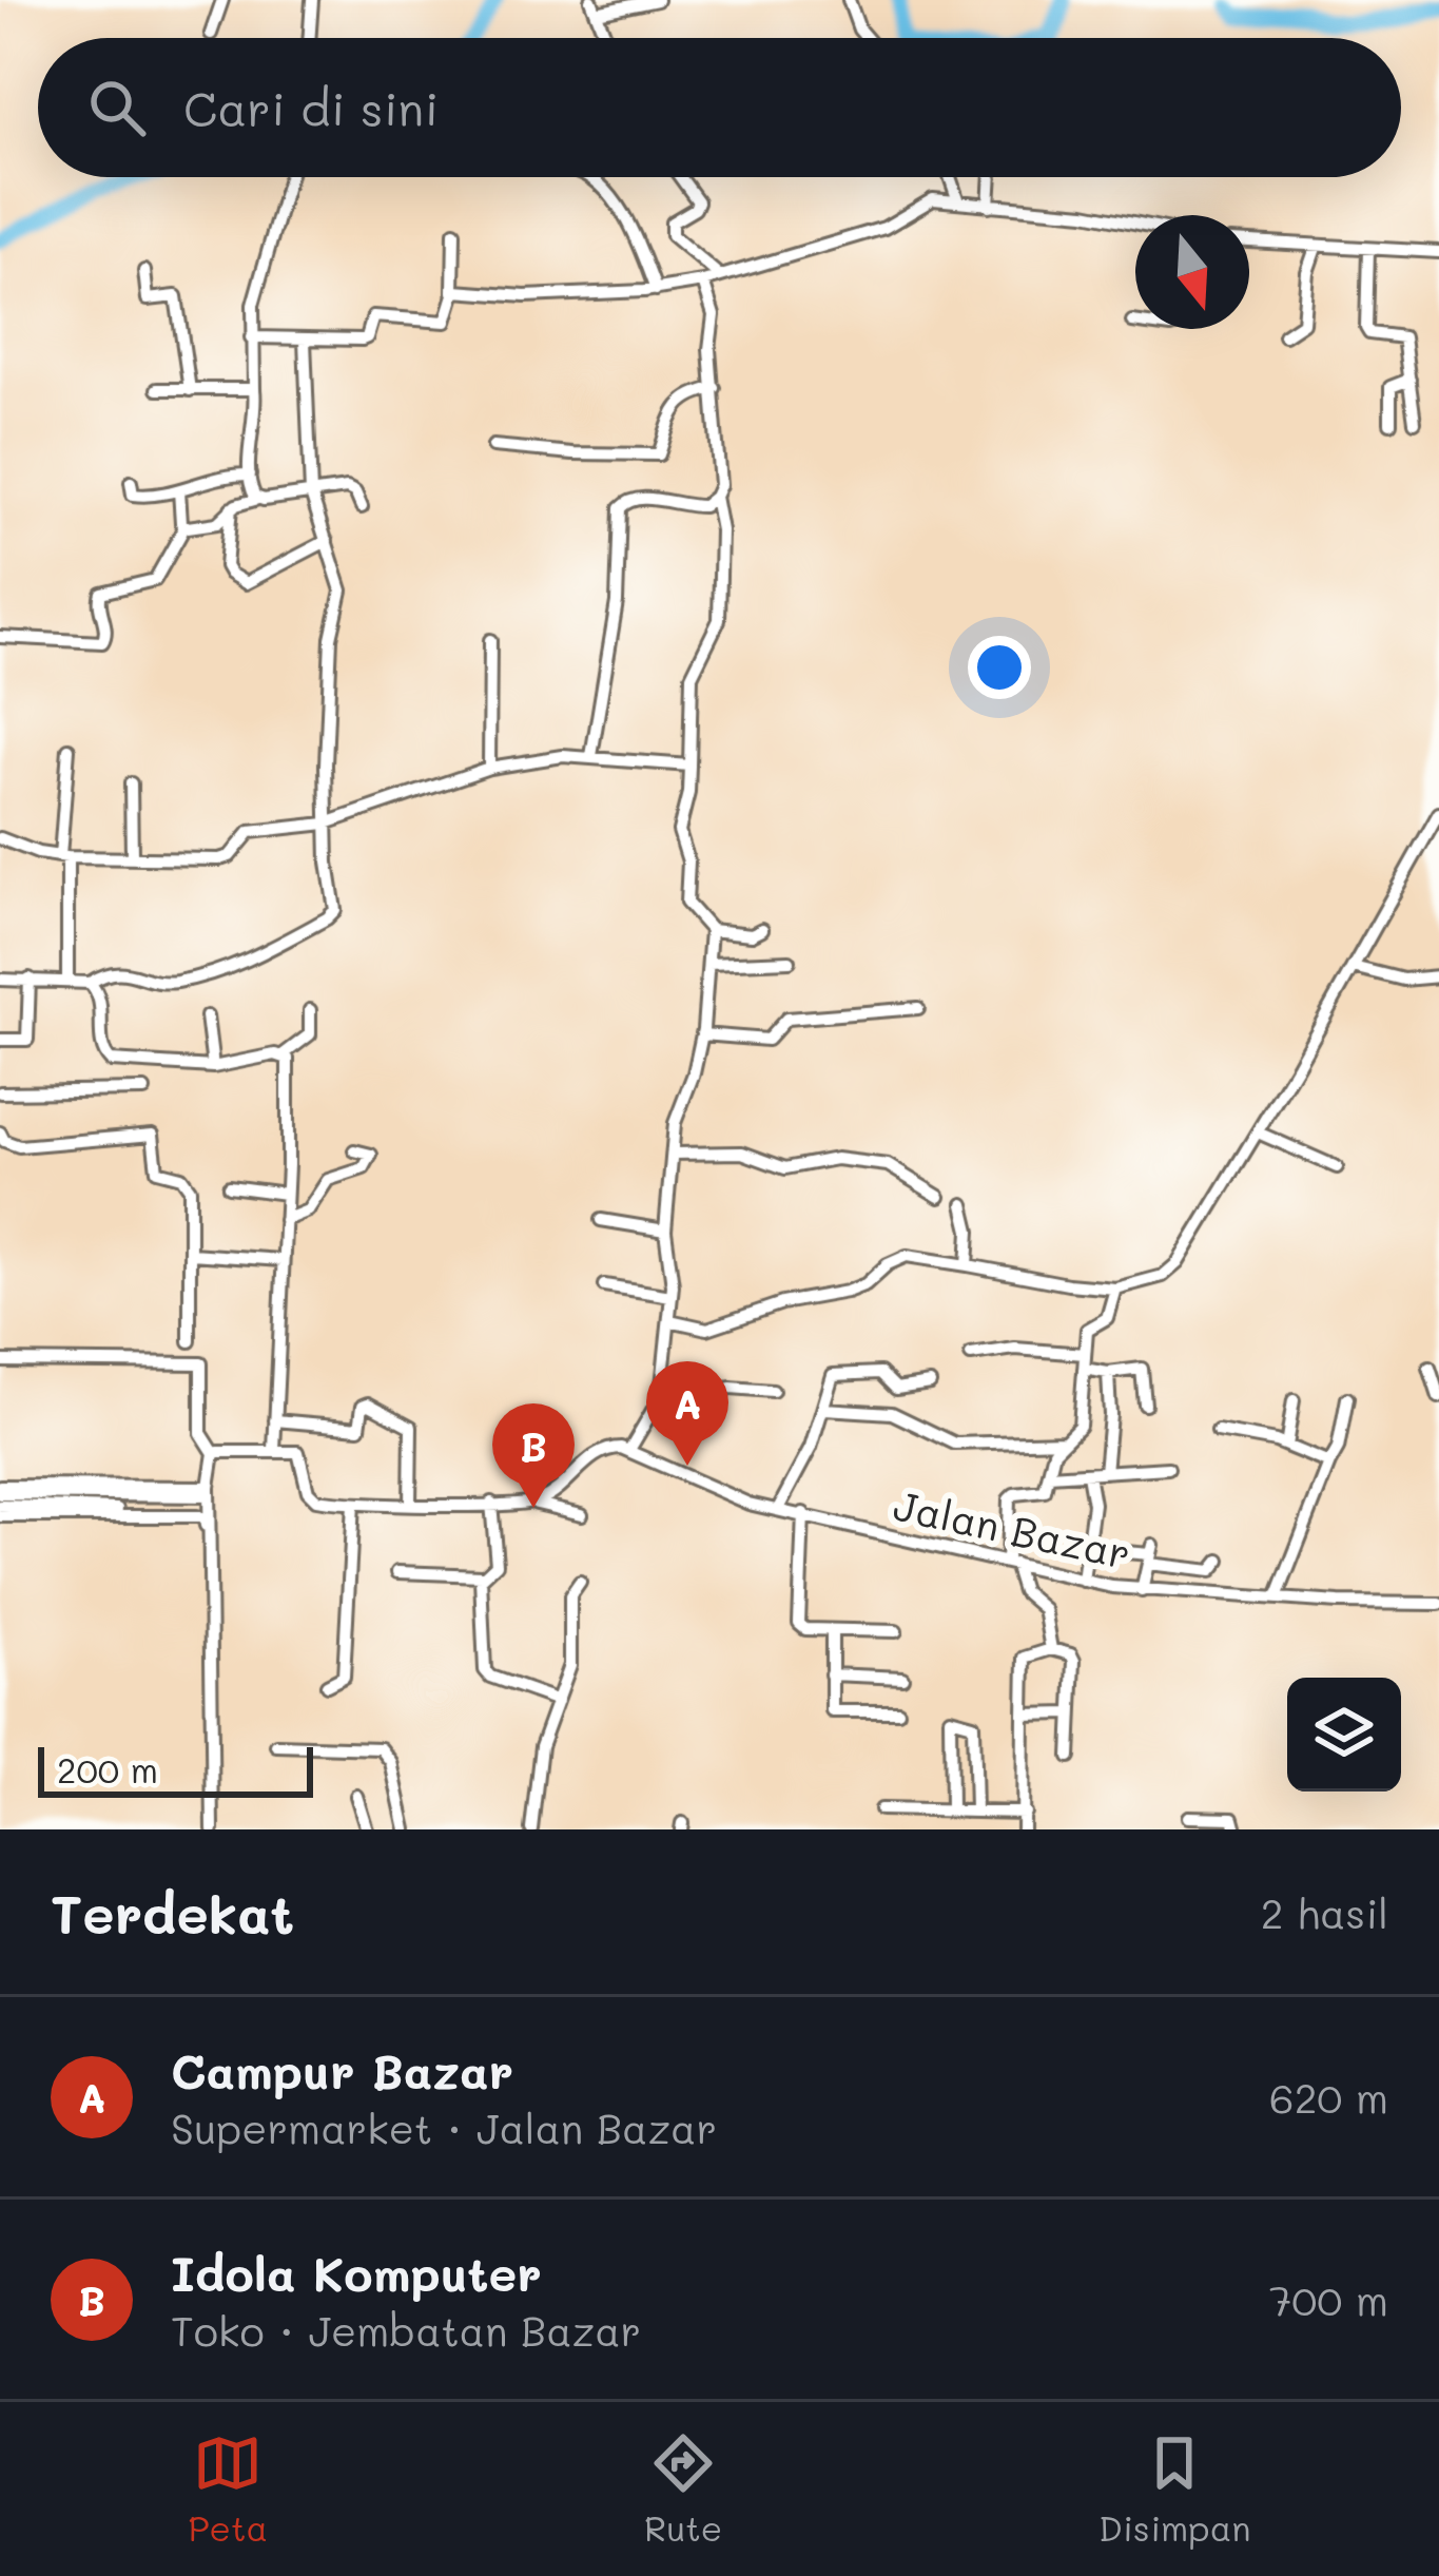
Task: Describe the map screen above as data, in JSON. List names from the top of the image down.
{
  "streets": {
    "street": ["Jalan Bazar"]
  },
  "scale_bar": "200 m",
  "north": "bottom",
  "page": {
    "search": "Cari di sini",
    "pins": ["A", "B"],
    "scale": "200 m",
    "heading": ["Terdekat", "2 hasil"],
    "list": [
      {
        "mark": "A",
        "name": "Campur Bazar",
        "note": "Supermarket · Jalan Bazar",
        "value": "620 m"
      },
      {
        "mark": "B",
        "name": "Idola Komputer",
        "note": "Toko · Jembatan Bazar",
        "value": "700 m"
      }
    ],
    "nav": ["Peta", "Rute", "Disimpan"]
  }
}
